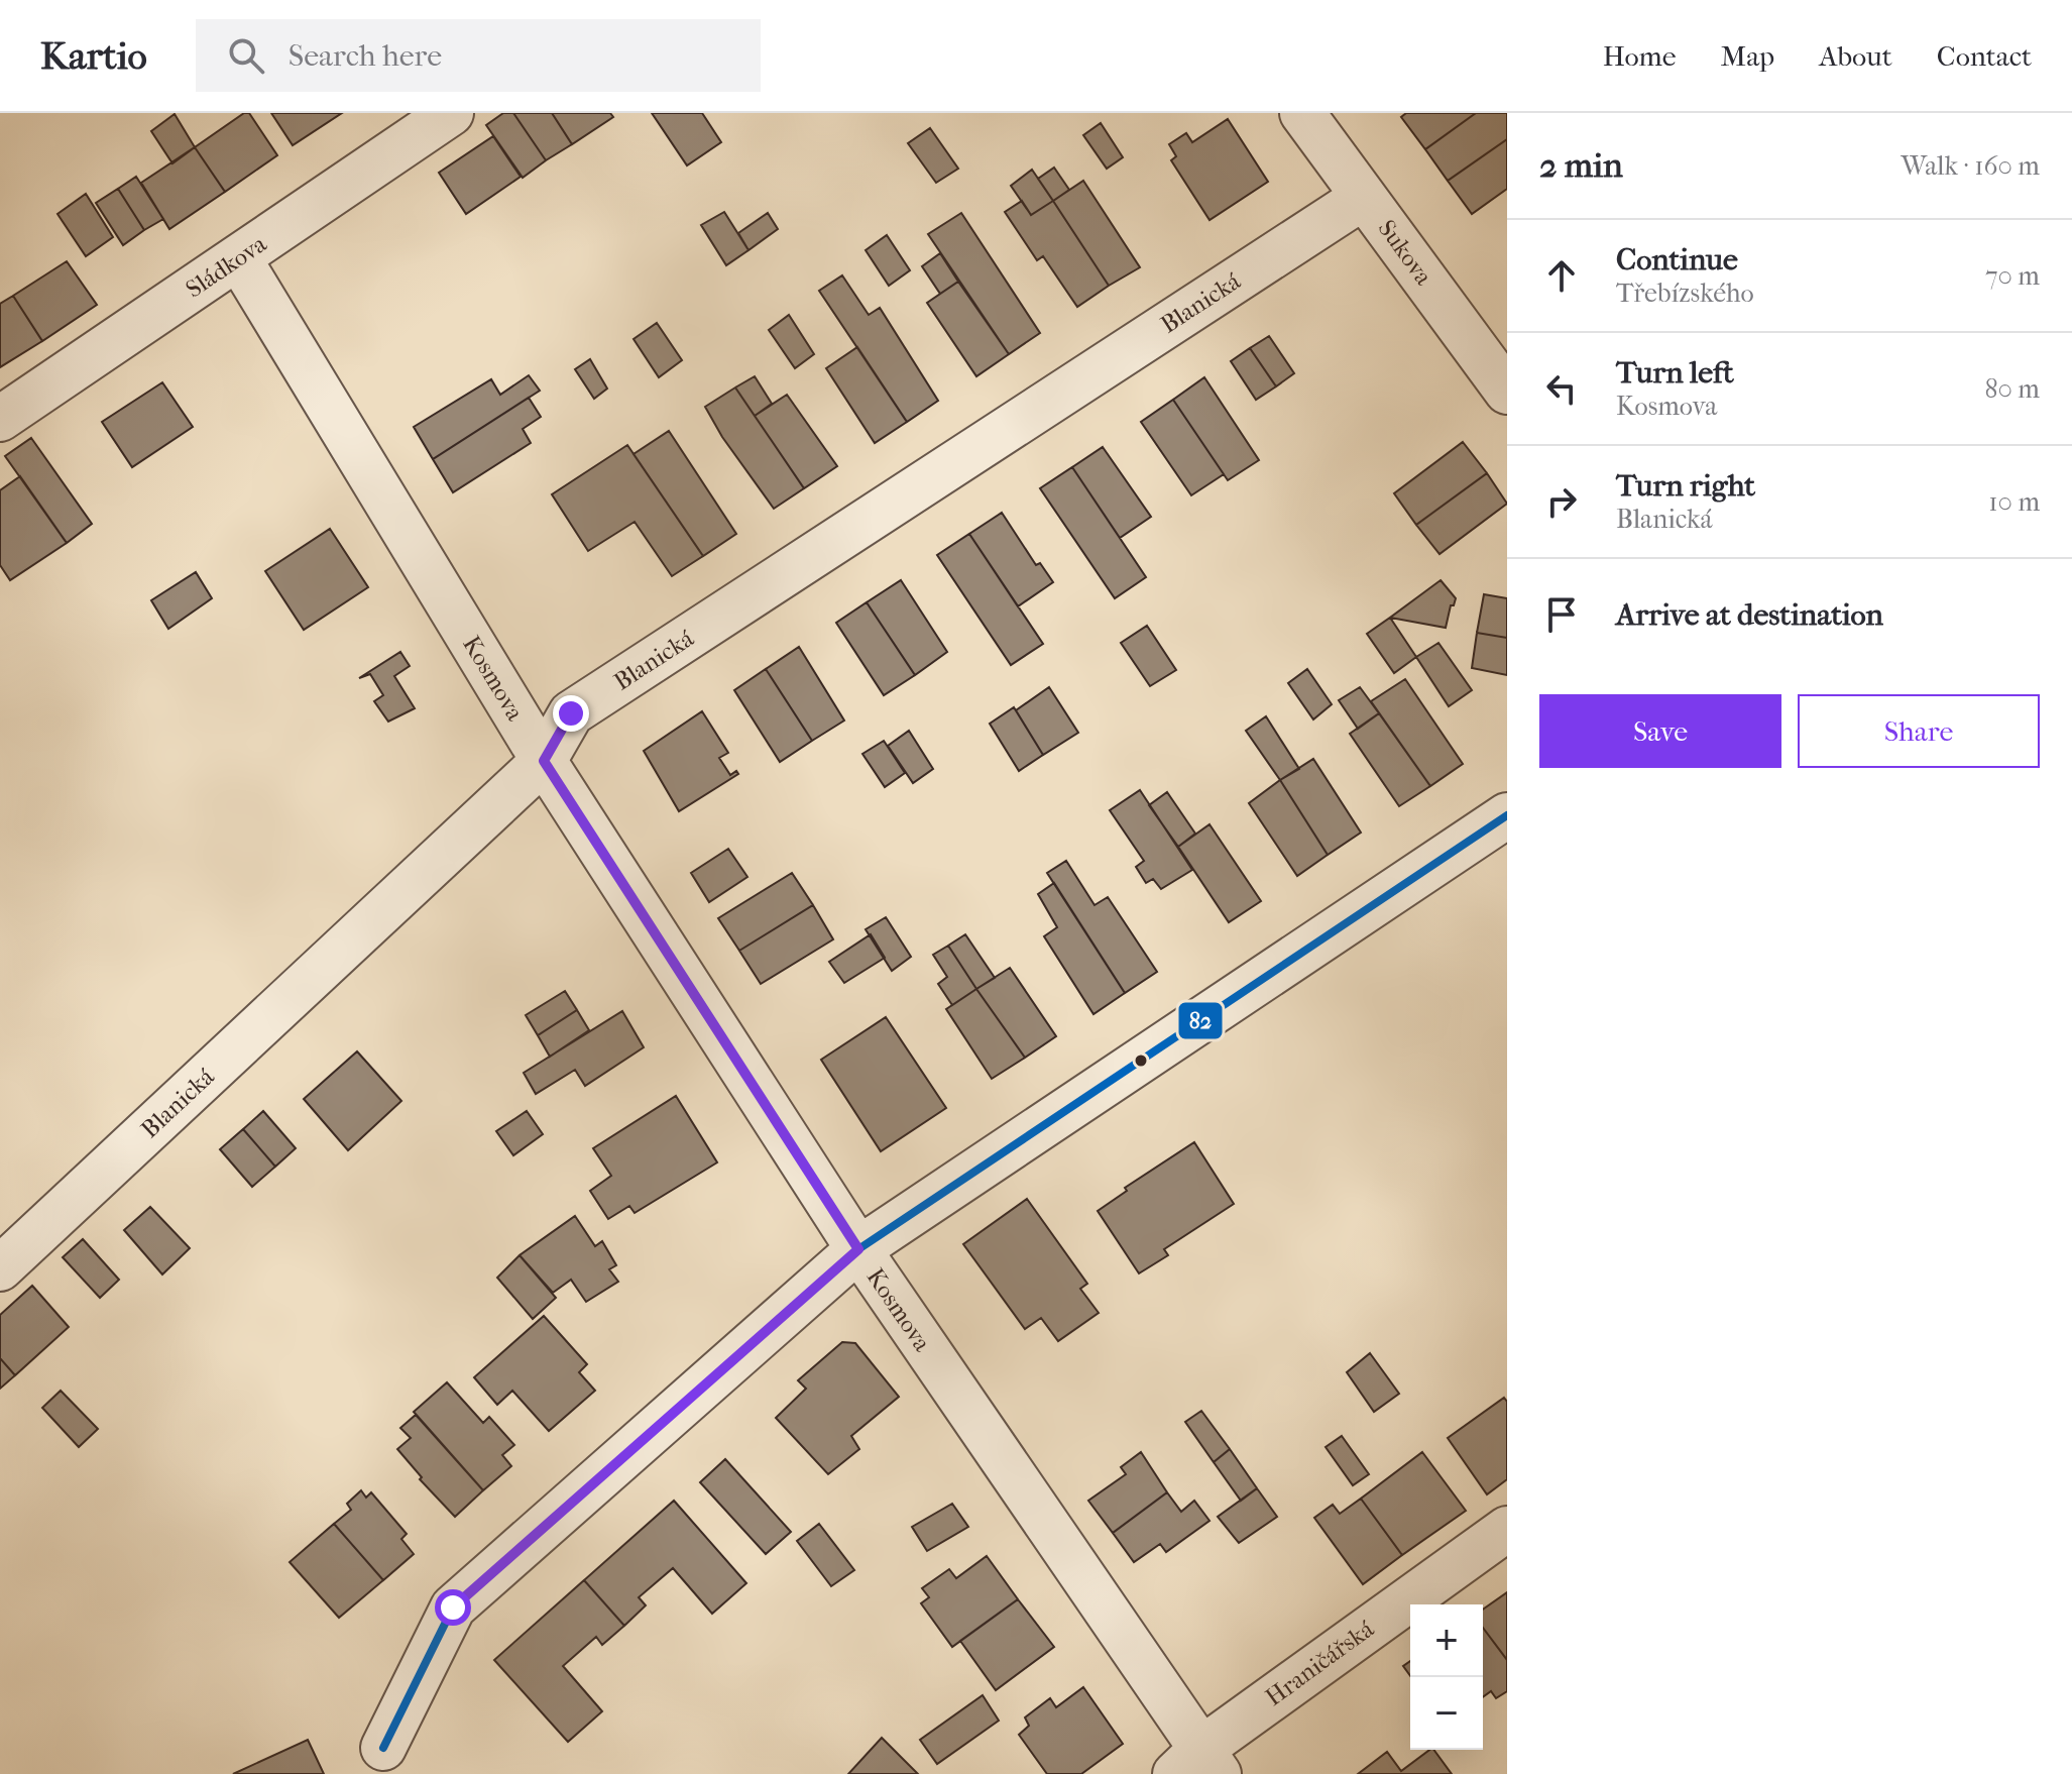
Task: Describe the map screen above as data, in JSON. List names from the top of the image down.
{
  "streets": {
    "street": [
      "Sukova",
      "Sládkova",
      "Blanická",
      "Kosmova",
      "Hraničářská"
    ]
  },
  "crossings": [
    ["Sukova", "Blanická"],
    ["Sládkova", "Kosmova"],
    ["Blanická", "Kosmova"],
    ["Kosmova", "Hraničářská"]
  ],
  "lines": ["transit line 82"],
  "page": {
    "header": "Kartio",
    "search": "Search here",
    "nav": [
      "Home",
      "Map",
      "About",
      "Contact"
    ],
    "heading": ["2 min", "Walk · 160 m"],
    "list": [
      ["Continue", "Třebízského", "70 m"],
      ["Turn left", "Kosmova", "80 m"],
      ["Turn right", "Blanická", "10 m"],
      "Arrive at destination"
    ],
    "buttons": ["Save", "Share"],
    "map_buttons": ["+", "−"]
  }
}
